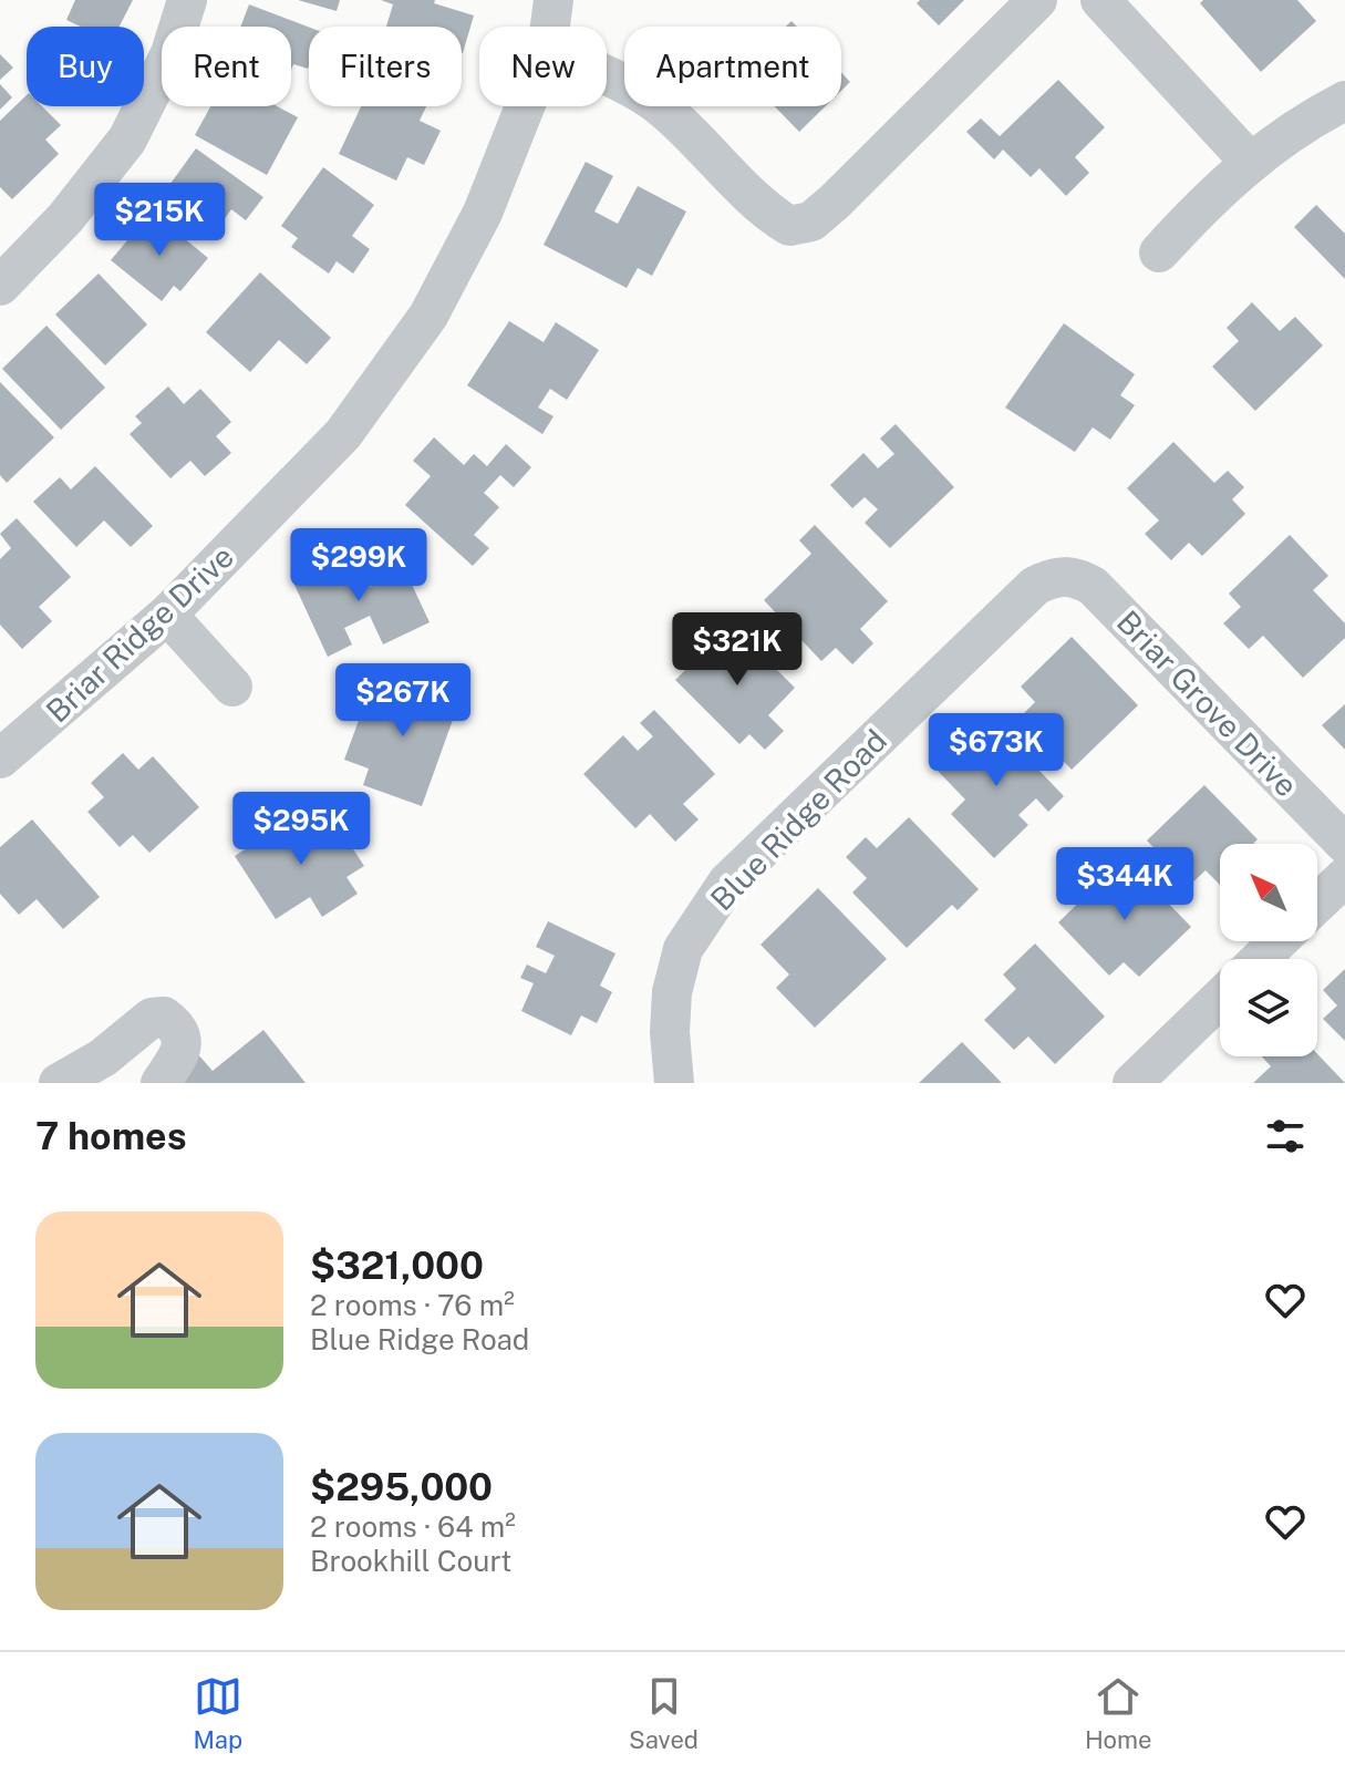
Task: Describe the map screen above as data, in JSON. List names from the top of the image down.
{
  "streets": {
    "street": ["Briar Ridge Drive", "Briar Grove Drive", "Blue Ridge Road"]
  },
  "crossings": [
    ["Briar Grove Drive", "Blue Ridge Road"]
  ],
  "north": "top left",
  "page": {
    "chip": [
      "Buy",
      "Rent",
      "Filters",
      "New",
      "Apartment"
    ],
    "price": [
      "$215K",
      "$299K",
      "$321K",
      "$267K",
      "$673K",
      "$295K",
      "$344K"
    ],
    "heading": "7 homes",
    "list": [
      {
        "name": "$321,000",
        "note": "2 rooms · 76 m² · Blue Ridge Road"
      },
      {
        "name": "$295,000",
        "note": "2 rooms · 64 m² · Brookhill Court"
      }
    ],
    "tabs": ["Map", "Saved", "Home"]
  }
}
